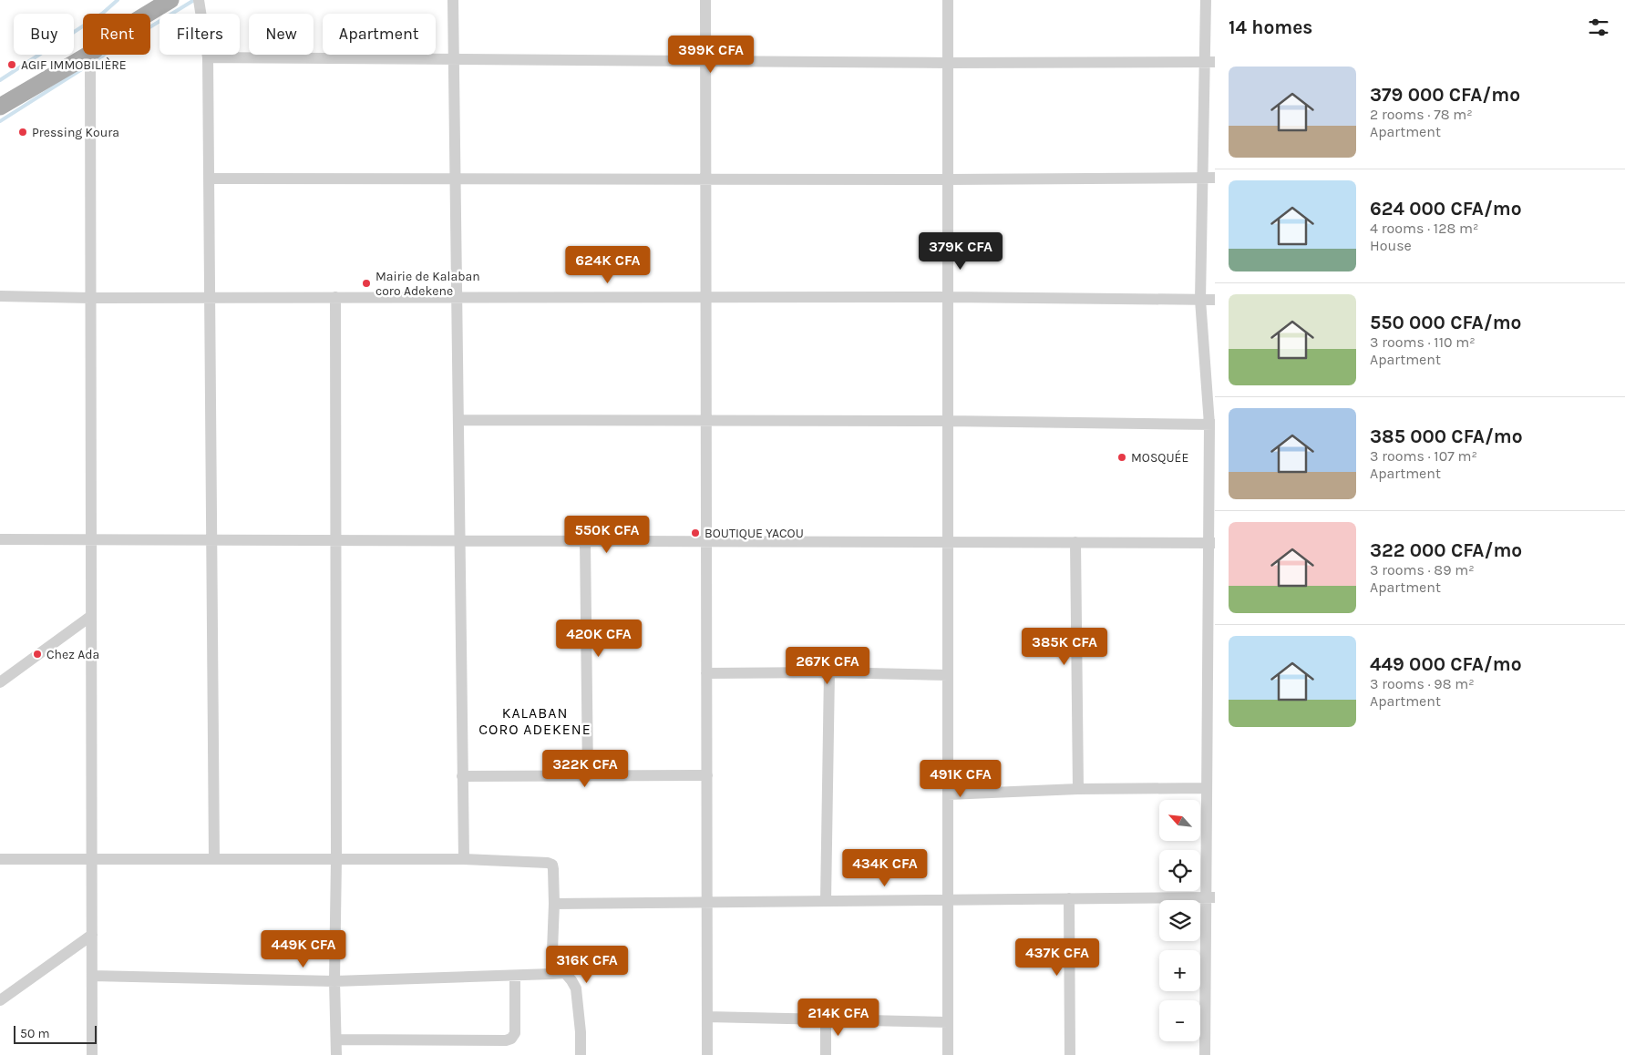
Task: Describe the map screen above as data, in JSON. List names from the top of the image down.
{
  "districts": ["KALABAN CORO ADEKENE"],
  "places": [
    "AGIF IMMOBILIÈRE",
    "Pressing Koura",
    "Mairie de Kalaban coro Adekene",
    "MOSQUÉE",
    "BOUTIQUE YACOU",
    "Chez Ada"
  ],
  "scale_bar": "50 m",
  "north": "top left",
  "page": {
    "heading": "14 homes",
    "chip": [
      "Buy",
      "Rent",
      "Filters",
      "New",
      "Apartment"
    ],
    "price": [
      "399K CFA",
      "379K CFA",
      "624K CFA",
      "550K CFA",
      "420K CFA",
      "385K CFA",
      "267K CFA",
      "322K CFA",
      "491K CFA",
      "434K CFA",
      "449K CFA",
      "437K CFA",
      "316K CFA",
      "214K CFA"
    ],
    "list": [
      {
        "name": "379 000 CFA/mo",
        "note": "2 rooms · 78 m² · Apartment"
      },
      {
        "name": "624 000 CFA/mo",
        "note": "4 rooms · 128 m² · House"
      },
      {
        "name": "550 000 CFA/mo",
        "note": "3 rooms · 110 m² · Apartment"
      },
      {
        "name": "385 000 CFA/mo",
        "note": "3 rooms · 107 m² · Apartment"
      },
      {
        "name": "322 000 CFA/mo",
        "note": "3 rooms · 89 m² · Apartment"
      },
      {
        "name": "449 000 CFA/mo",
        "note": "3 rooms · 98 m² · Apartment"
      }
    ],
    "map_buttons": ["+", "−"],
    "scale": "50 m"
  }
}
